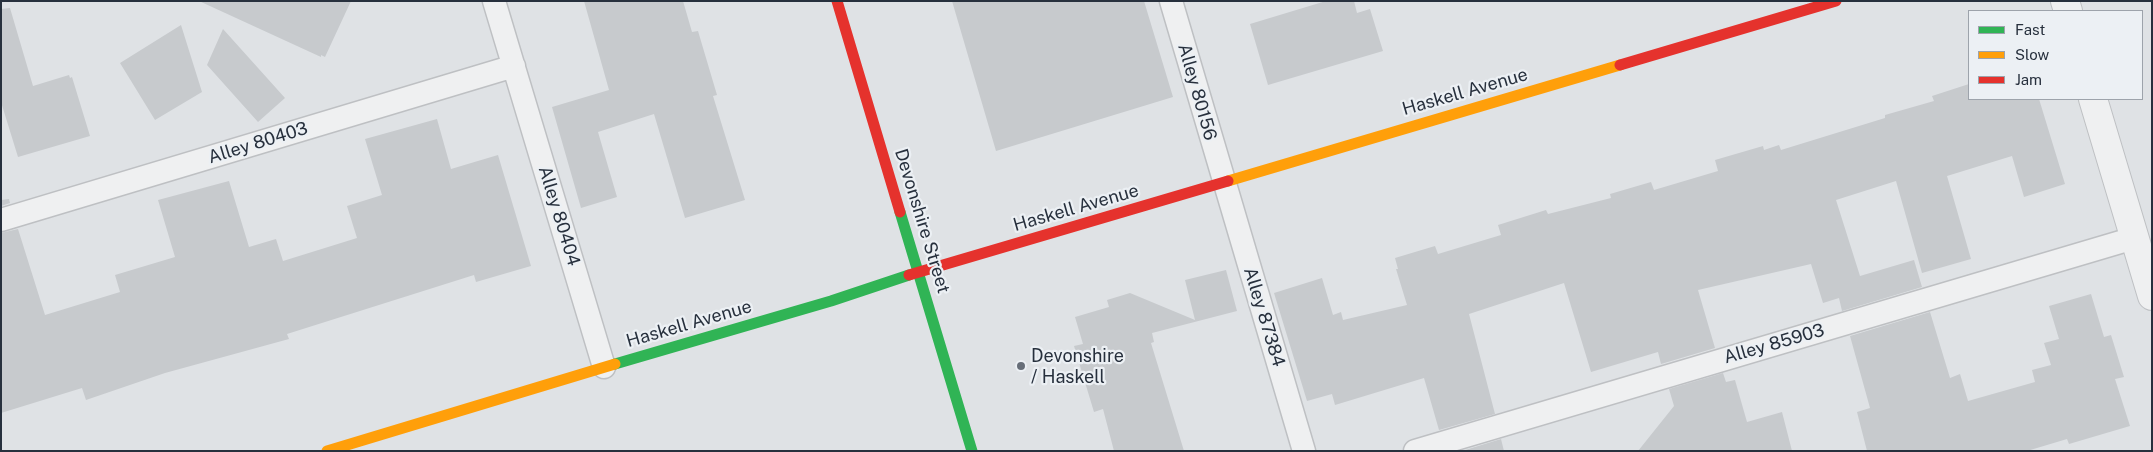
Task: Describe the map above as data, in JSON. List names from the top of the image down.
{
  "streets": {
    "main road": ["Haskell Avenue", "Devonshire Street"],
    "lane": [
      "Alley 80156",
      "Alley 80403",
      "Alley 80404",
      "Alley 87384",
      "Alley 85903"
    ]
  },
  "crossings": [
    ["Alley 80156", "Haskell Avenue"],
    ["Alley 80156", "Alley 87384"],
    ["Haskell Avenue", "Alley 80404"],
    ["Haskell Avenue", "Devonshire Street"],
    ["Haskell Avenue", "Alley 87384"],
    ["Alley 80403", "Alley 80404"]
  ],
  "places": ["Devonshire / Haskell"],
  "legend": ["Fast", "Slow", "Jam"]
}
